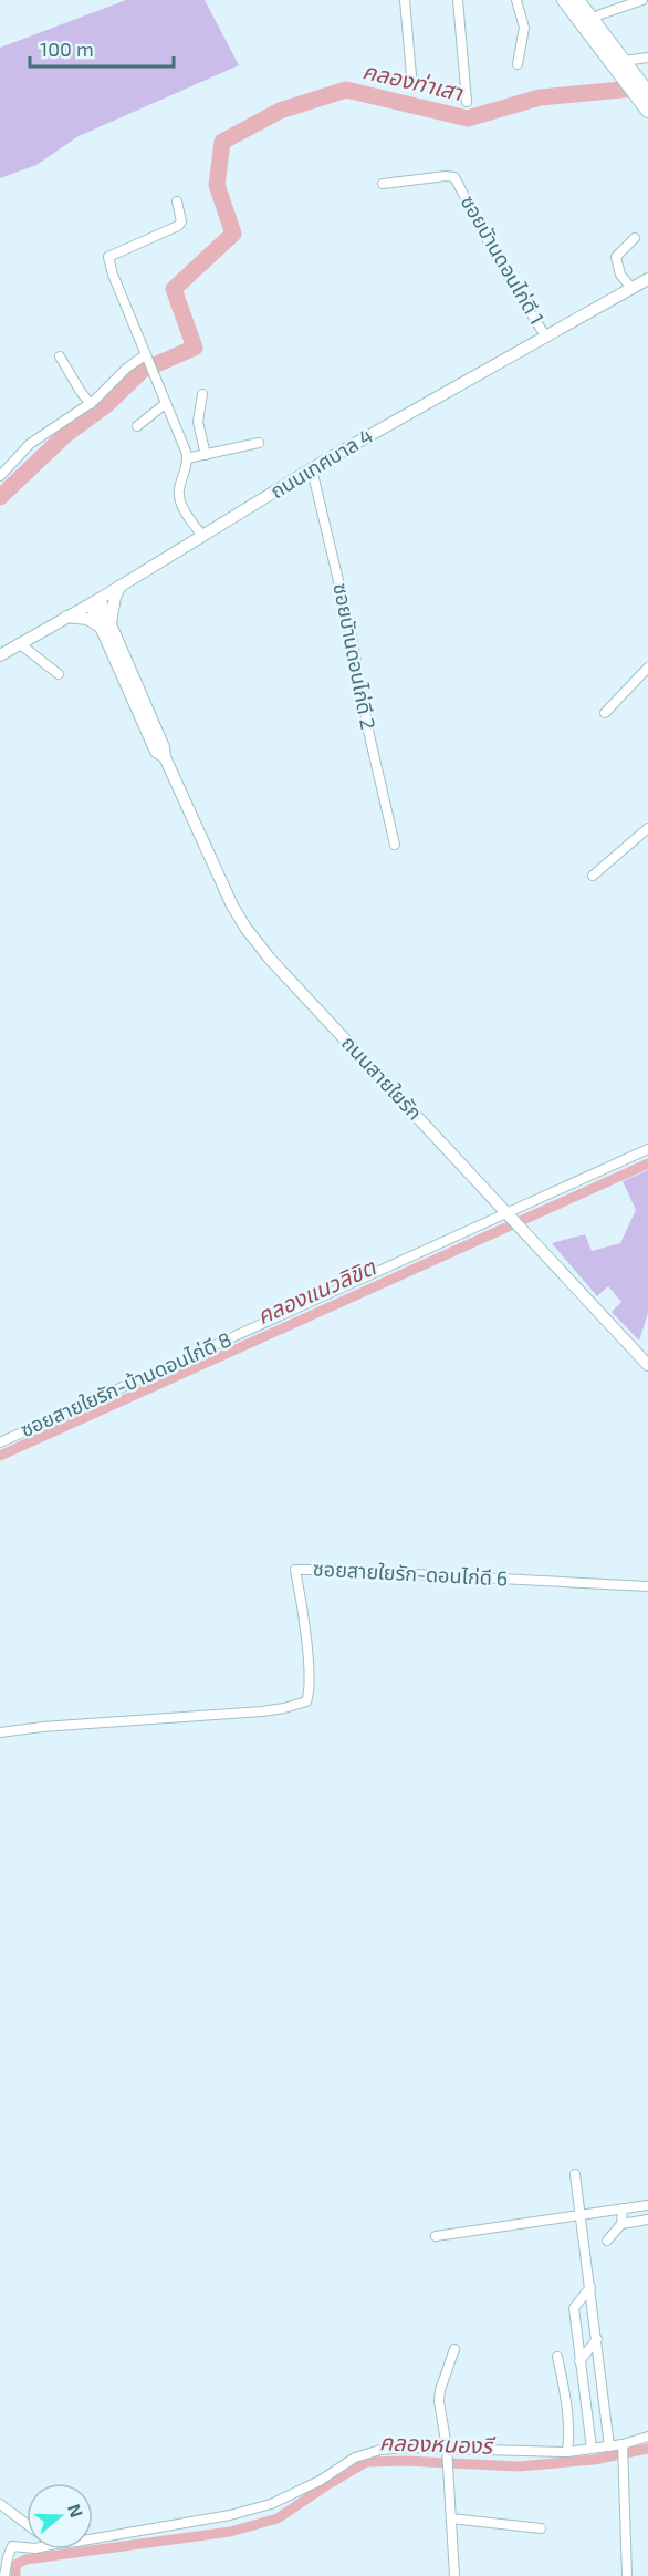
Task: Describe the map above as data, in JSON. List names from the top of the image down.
{
  "streets": {
    "street": [
      "ซอยบัานดอนไก่ดี 1",
      "ถนนเทศบาล 4",
      "ซอยบัานดอนไก่ดี 2",
      "ถนนสายใยรัก",
      "ซอยสายใยรัก-บ้านดอนไก่ดี 8",
      "ซอยสายใยรัก-ดอนไก่ดี 6"
    ]
  },
  "crossings": [
    ["ซอยบัานดอนไก่ดี 1", "ถนนเทศบาล 4"],
    ["ถนนเทศบาล 4", "ซอยบัานดอนไก่ดี 2"],
    ["ถนนเทศบาล 4", "ถนนสายใยรัก"],
    ["ถนนสายใยรัก", "ซอยสายใยรัก-บ้านดอนไก่ดี 8"]
  ],
  "water": ["คลองท่าเสา", "คลองแนวลิขิต", "คลองหนองรี"],
  "scale_bar": "100 m",
  "north": "right"
}
